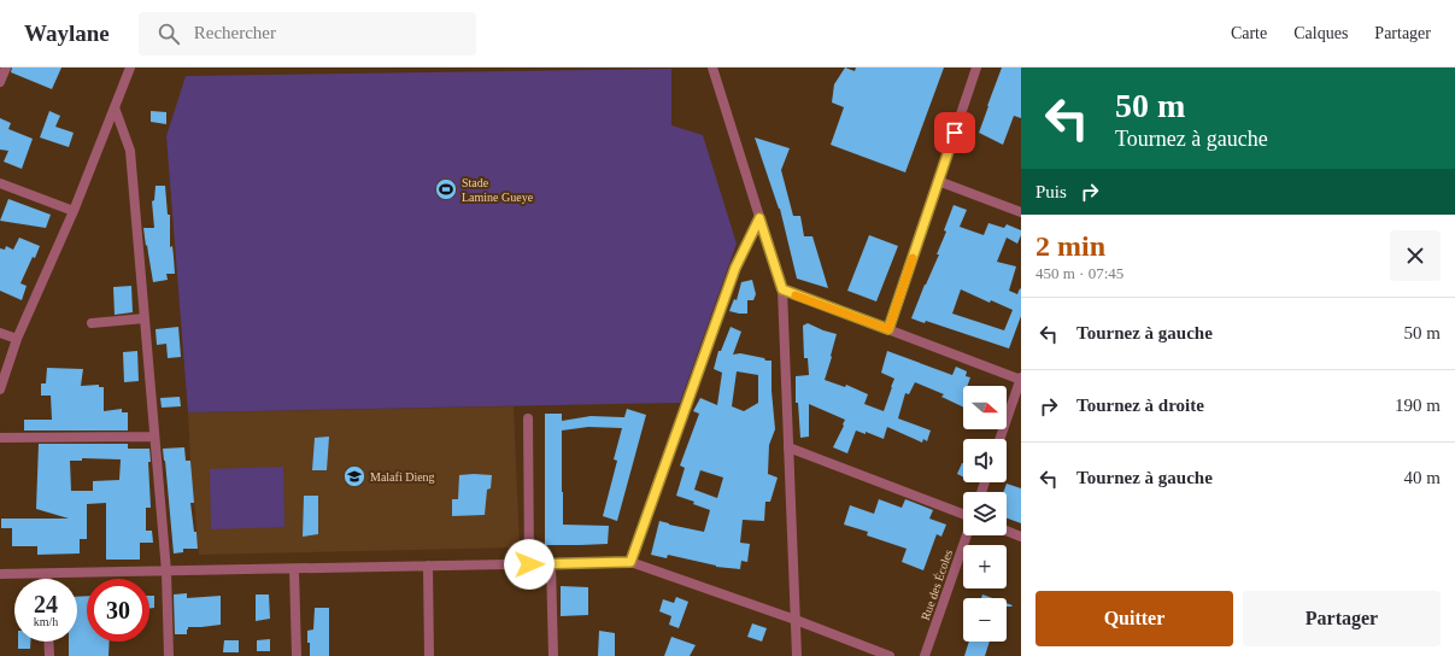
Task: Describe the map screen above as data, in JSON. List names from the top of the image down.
{
  "streets": {
    "street": ["Rue des Écoles"]
  },
  "places": {
    "sports": ["Stade Lamine Gueye"],
    "school or university": ["Malafi Dieng"]
  },
  "north": "right",
  "page": {
    "header": "Waylane",
    "search": "Rechercher",
    "nav": ["Carte", "Calques", "Partager"],
    "turn": ["50 m", "Tournez à gauche"],
    "then": "Puis",
    "heading": ["2 min", "450 m · 07:45"],
    "list": [
      {
        "name": "Tournez à gauche",
        "value": "50 m"
      },
      {
        "name": "Tournez à droite",
        "value": "190 m"
      },
      {
        "name": "Tournez à gauche",
        "value": "40 m"
      }
    ],
    "map_buttons": ["+", "−"],
    "speed": "24 km/h",
    "limit": "30",
    "buttons": ["Quitter", "Partager"]
  }
}
